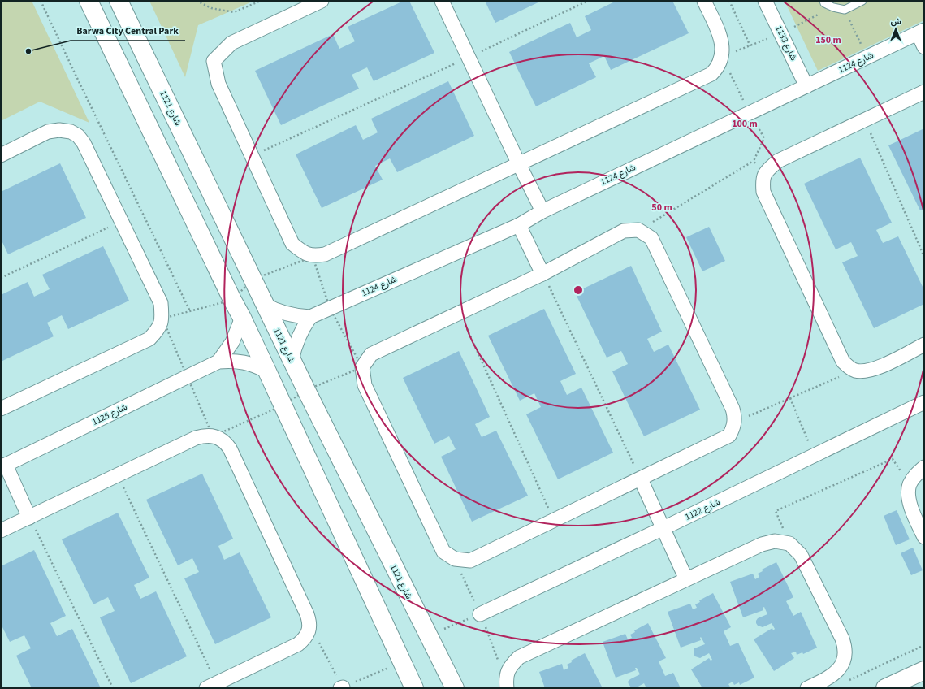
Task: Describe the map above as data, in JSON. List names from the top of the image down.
{
  "streets": {
    "street": [
      "شارع 1133",
      "شارع 1124",
      "شارع 1121",
      "شارع 1125",
      "شارع 1122"
    ]
  },
  "crossings": [
    ["شارع 1133", "شارع 1124"],
    ["شارع 1124", "شارع 1121"]
  ],
  "places": ["Barwa City Central Park"],
  "north": "top",
  "rings": ["150 m", "100 m", "50 m"]
}
